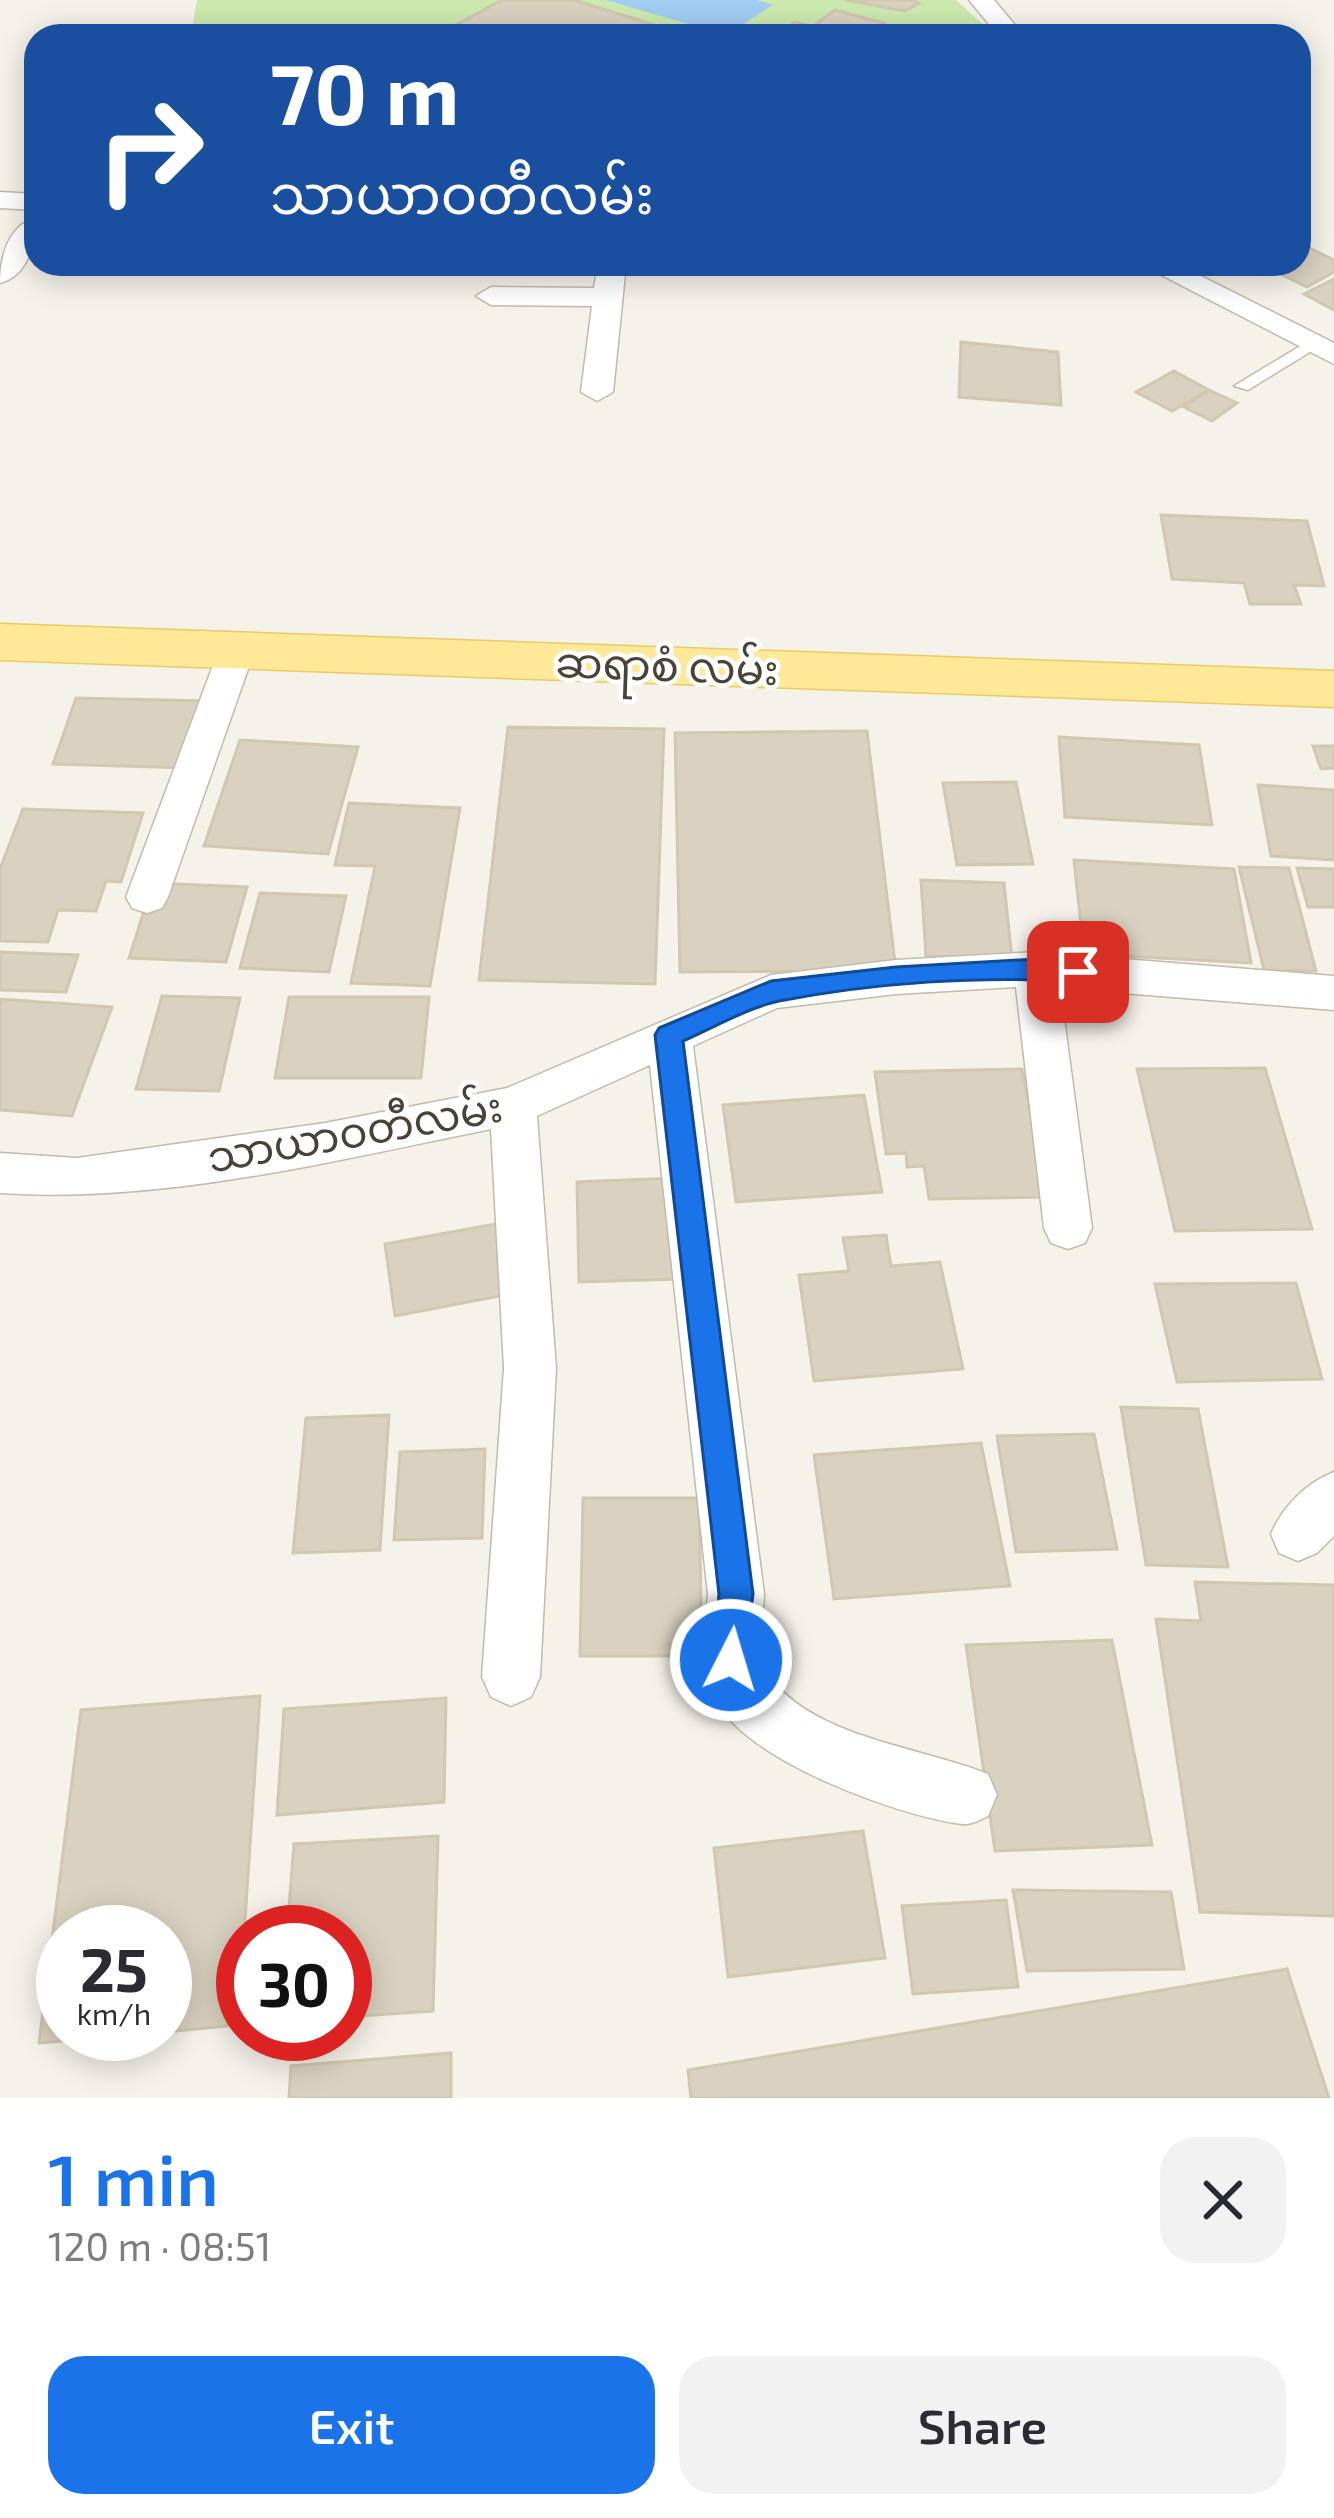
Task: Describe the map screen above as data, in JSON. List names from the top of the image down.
{
  "streets": {
    "main road": ["ဆရာစံ လမ်း"],
    "street": ["သာယာဝတီလမ်း"]
  },
  "page": {
    "turn": ["70 m", "သာယာဝတီလမ်း"],
    "speed": "25 km/h",
    "limit": "30",
    "heading": ["1 min", "120 m · 08:51"],
    "buttons": ["Exit", "Share"]
  }
}
